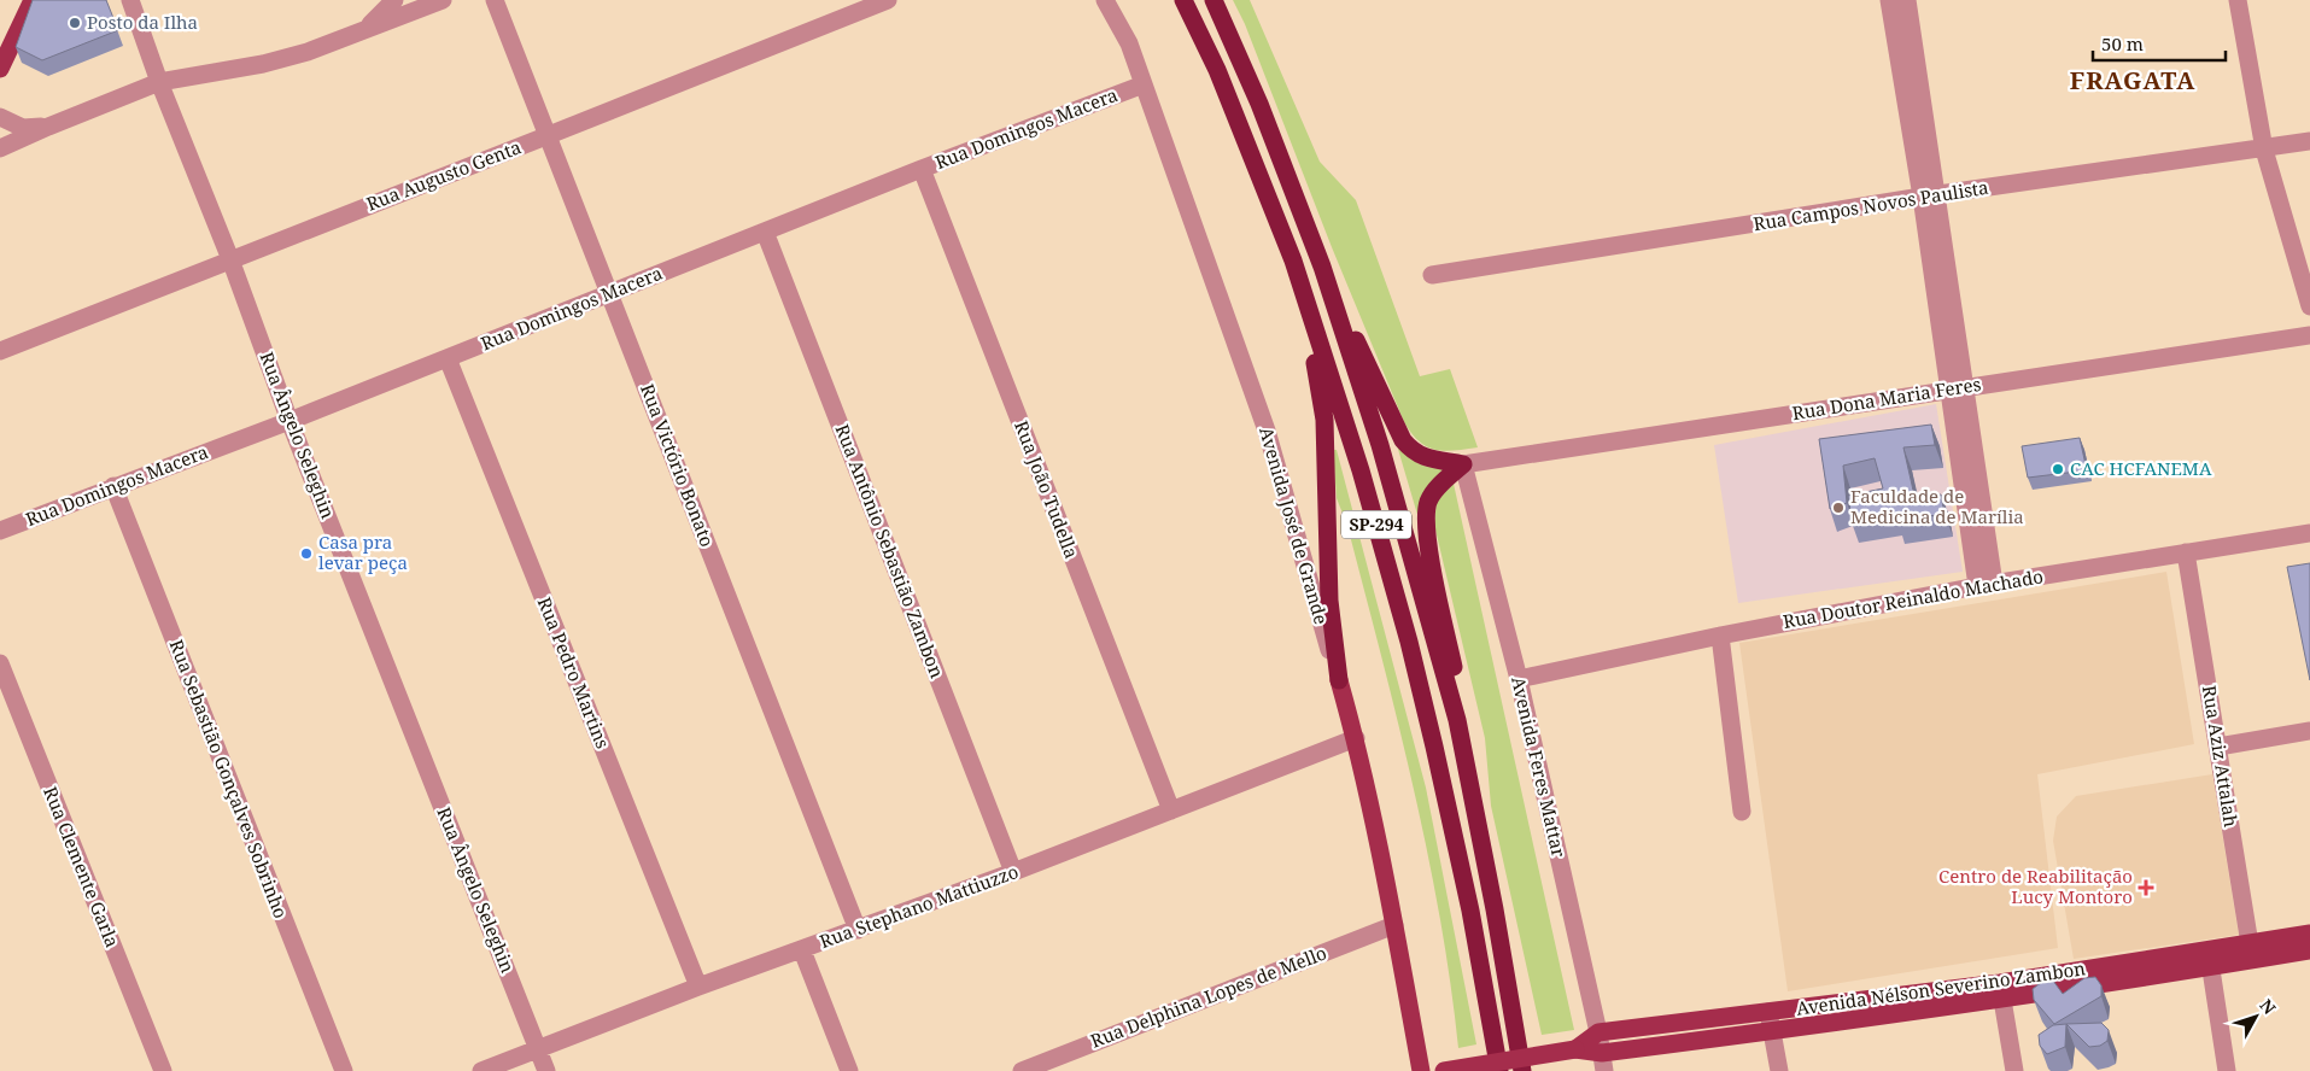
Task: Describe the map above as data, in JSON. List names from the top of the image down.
{
  "streets": {
    "highway": ["SP-294"],
    "main road": ["Avenida José de Grande", "Avenida Nélson Severino Zambon"],
    "street": [
      "Rua Domingos Macera",
      "Rua Augusto Genta",
      "Rua Campos Novos Paulista",
      "Rua Dona Maria Feres",
      "Rua Ângelo Seleghin",
      "Rua Victório Bonato",
      "Rua João Tudella",
      "Rua Antônio Sebastião Zambon",
      "Rua Doutor Reinaldo Machado",
      "Rua Pedro Martins",
      "Rua Aziz Attalah",
      "Avenida Feres Mattar",
      "Rua Sebastião Gonçalves Sobrinho",
      "Rua Clemente Garla",
      "Rua Stephano Mattiuzzo",
      "Rua Delphina Lopes de Mello"
    ]
  },
  "crossings": [
    ["Rua Domingos Macera", "Rua Ângelo Seleghin"],
    ["Rua Domingos Macera", "Rua Victório Bonato"],
    ["Rua Domingos Macera", "Rua João Tudella"],
    ["Rua Domingos Macera", "Avenida José de Grande"],
    ["Rua Domingos Macera", "Rua Antônio Sebastião Zambon"],
    ["Rua Domingos Macera", "Rua Pedro Martins"],
    ["Rua Domingos Macera", "Rua Sebastião Gonçalves Sobrinho"],
    ["Rua Augusto Genta", "Rua Ângelo Seleghin"],
    ["Rua Augusto Genta", "Rua Victório Bonato"],
    ["Rua Dona Maria Feres", "Avenida Feres Mattar"],
    ["Rua Ângelo Seleghin", "Rua Stephano Mattiuzzo"],
    ["Rua Victório Bonato", "Rua Stephano Mattiuzzo"],
    ["Rua João Tudella", "Rua Stephano Mattiuzzo"],
    ["Avenida José de Grande", "Rua Stephano Mattiuzzo"],
    ["Avenida José de Grande", "Rua Delphina Lopes de Mello"],
    ["Rua Antônio Sebastião Zambon", "Rua Stephano Mattiuzzo"],
    ["Rua Doutor Reinaldo Machado", "Rua Aziz Attalah"],
    ["Rua Doutor Reinaldo Machado", "Avenida Feres Mattar"],
    ["Rua Pedro Martins", "Rua Stephano Mattiuzzo"],
    ["Rua Aziz Attalah", "Avenida Nélson Severino Zambon"],
    ["Avenida Feres Mattar", "Avenida Nélson Severino Zambon"]
  ],
  "districts": ["FRAGATA"],
  "places": {
    "other": [
      "Posto da Ilha",
      "CAC HCFANEMA",
      "Faculdade de Medicina de Marília",
      "Casa pra levar peça"
    ],
    "health": ["Centro de Reabilitação Lucy Montoro"]
  },
  "scale_bar": "50 m",
  "north": "top right"
}
